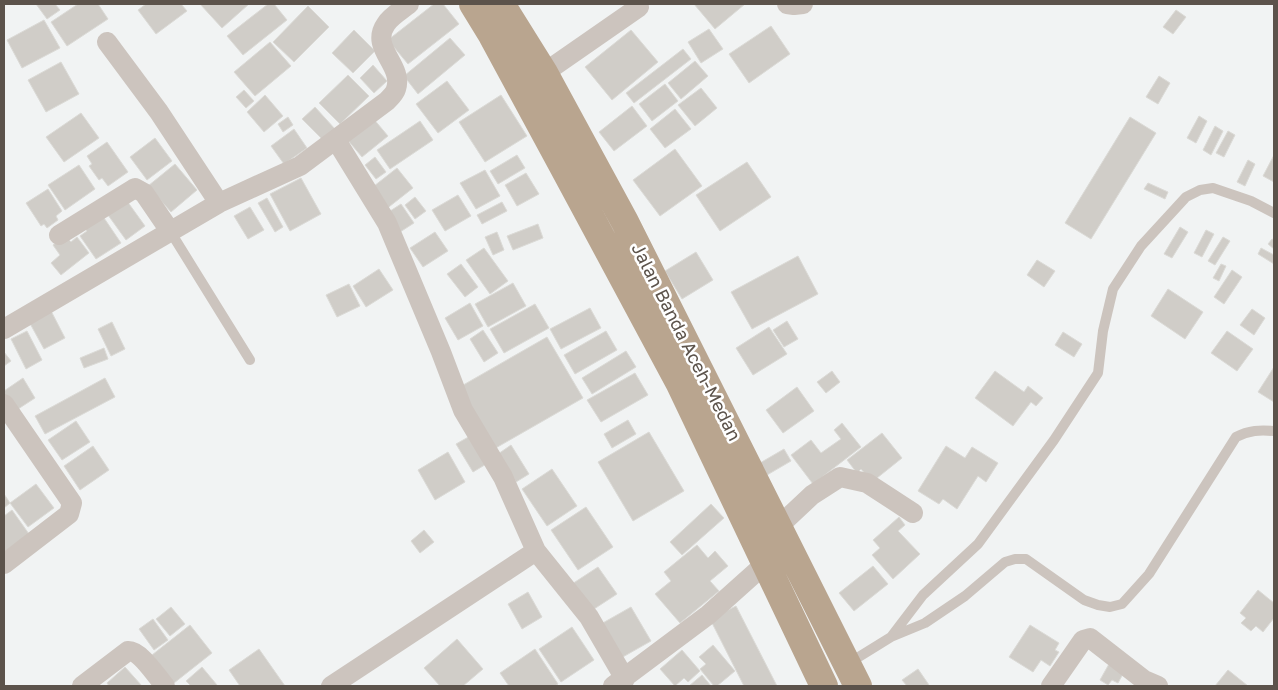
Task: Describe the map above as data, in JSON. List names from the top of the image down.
{
  "streets": {
    "highway": ["Jalan Banda Aceh-Medan"]
  }
}
